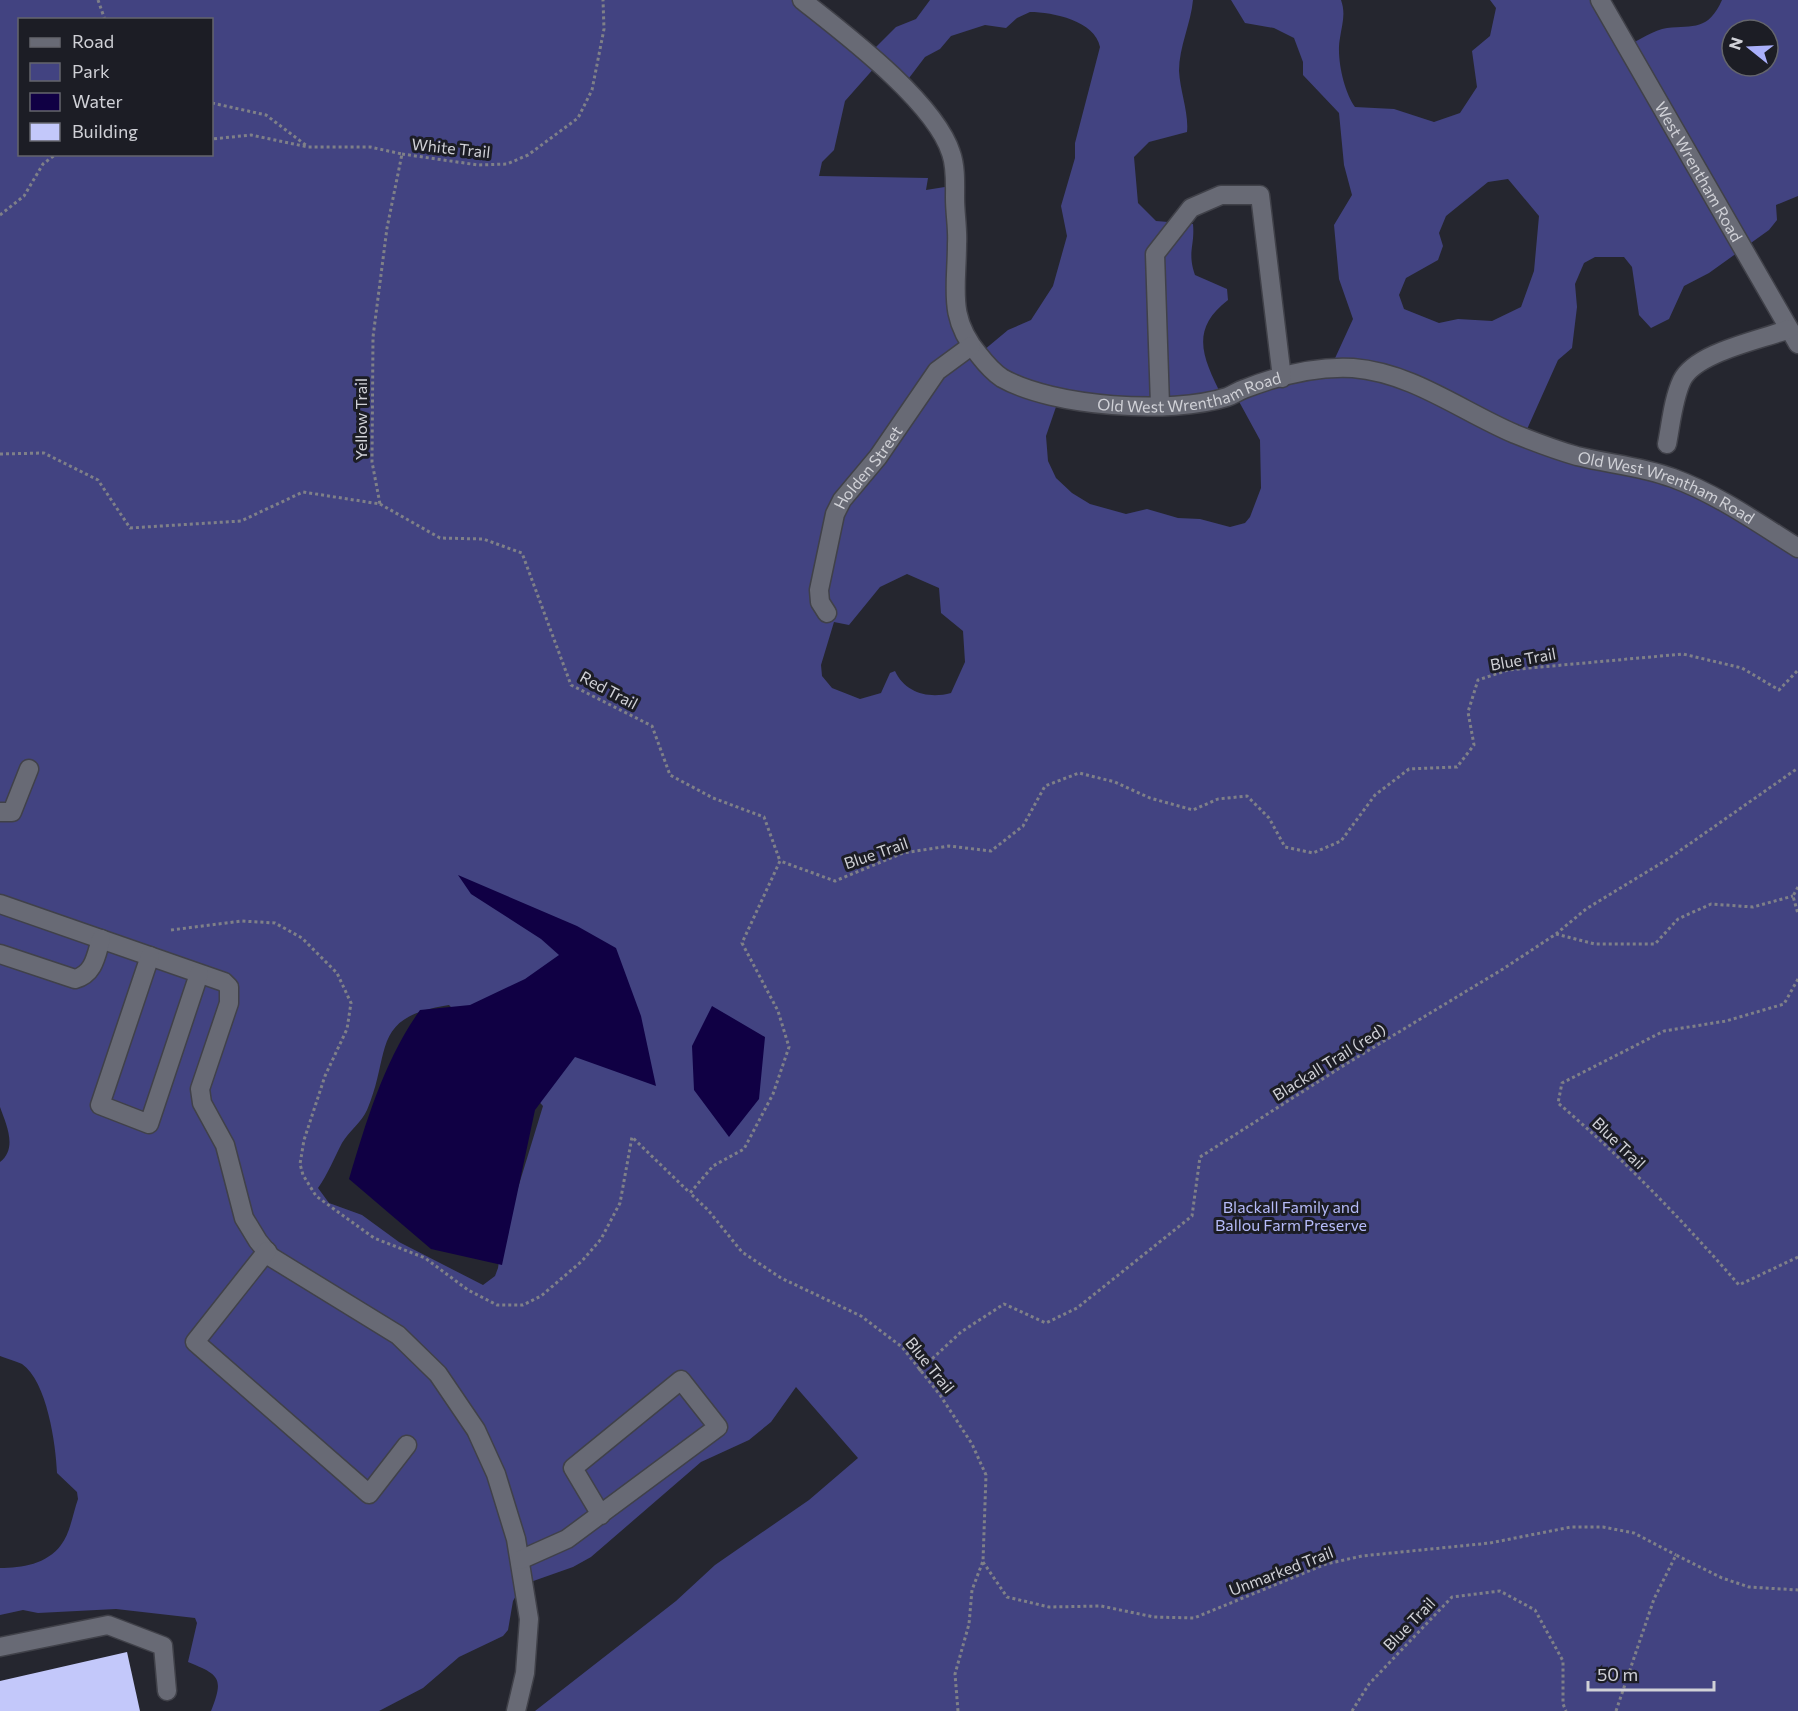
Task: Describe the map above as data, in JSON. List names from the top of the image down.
{
  "streets": {
    "street": ["West Wrentham Road", "Old West Wrentham Road", "Holden Street"],
    "path": [
      "White Trail",
      "Yellow Trail",
      "Blue Trail",
      "Red Trail",
      "Blackall Trail (red)",
      "Unmarked Trail"
    ]
  },
  "crossings": [
    ["White Trail", "Yellow Trail"],
    ["Old West Wrentham Road", "Holden Street"],
    ["Yellow Trail", "Red Trail"],
    ["Blue Trail", "Red Trail"],
    ["Blue Trail", "Blackall Trail (red)"],
    ["Blue Trail", "Unmarked Trail"]
  ],
  "parks": ["Blackall Family and Ballou Farm Preserve"],
  "legend": [
    "Road",
    "Park",
    "Water",
    "Building"
  ],
  "scale_bar": "50 m",
  "north": "left"
}
